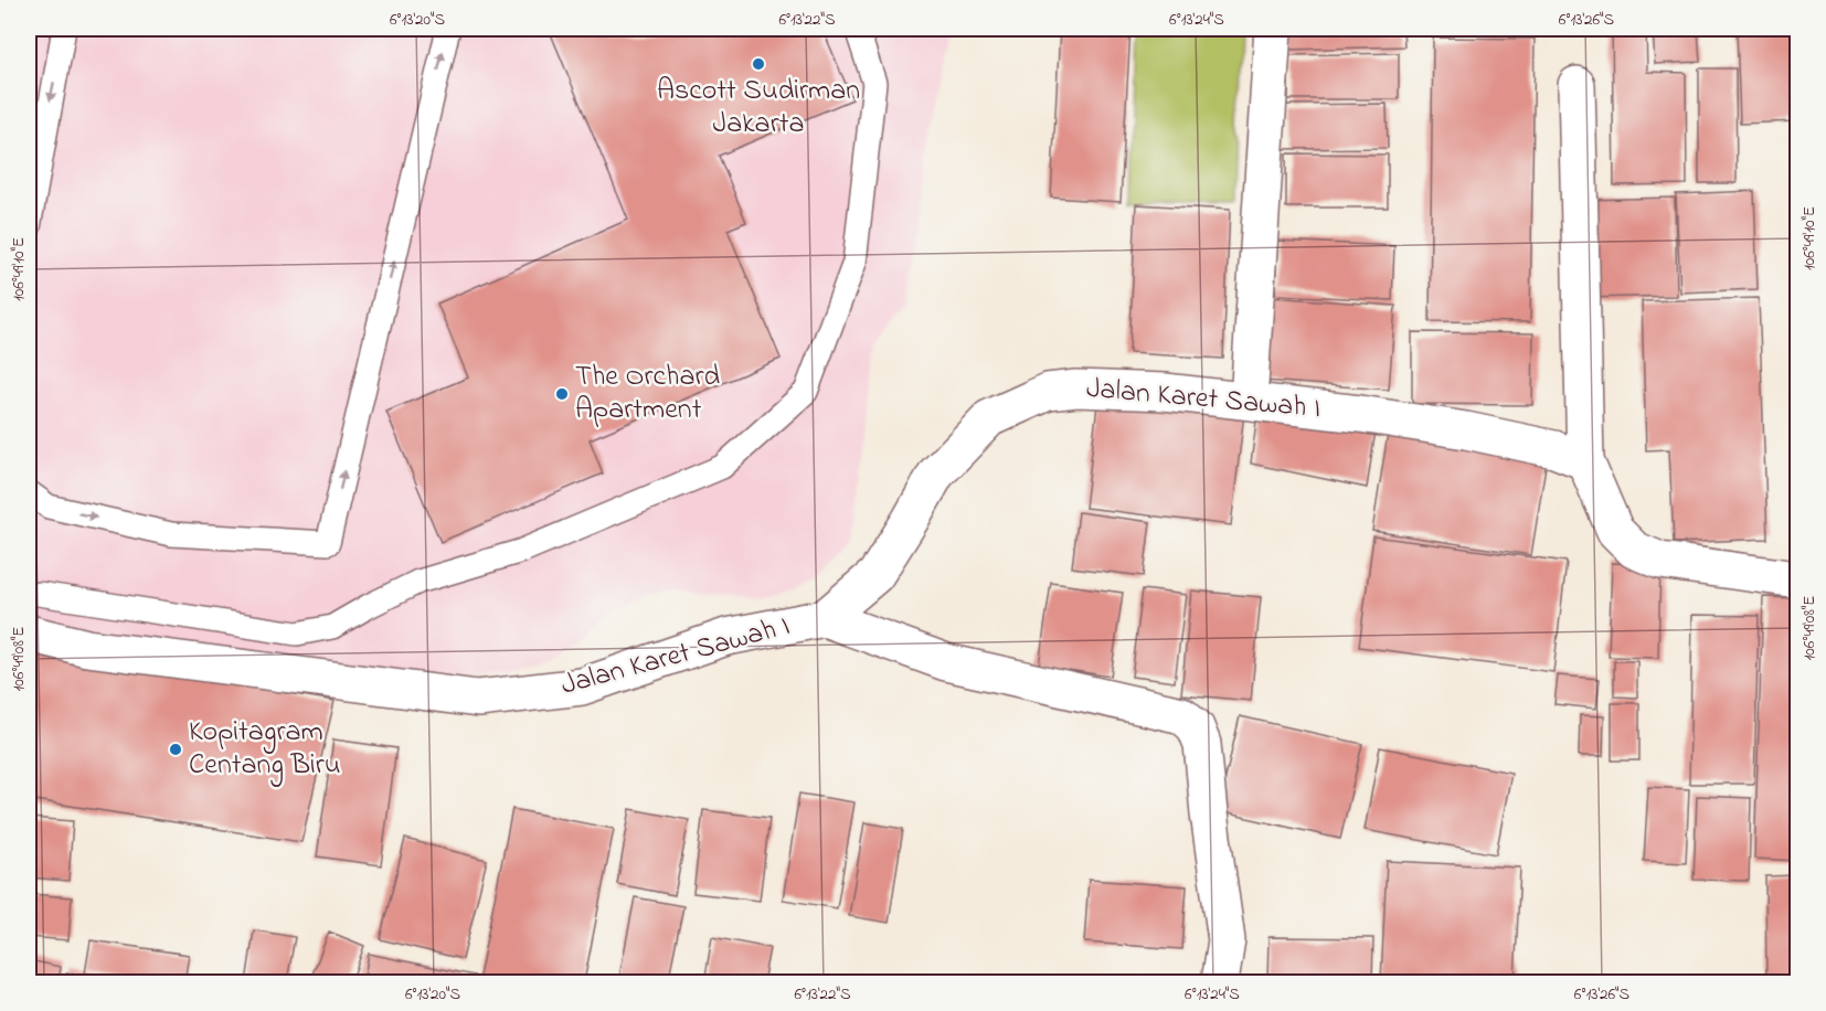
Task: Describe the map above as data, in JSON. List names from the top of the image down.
{
  "streets": {
    "street": ["Jalan Karet Sawah I"]
  },
  "places": ["Ascott Sudirman Jakarta", "The Orchard Apartment", "Kopitagram Centang Biru"],
  "coordinates": [
    "6°13'20\"S",
    "6°13'22\"S",
    "6°13'24\"S",
    "6°13'26\"S",
    "106°49'10\"E",
    "106°49'08\"E"
  ]
}
